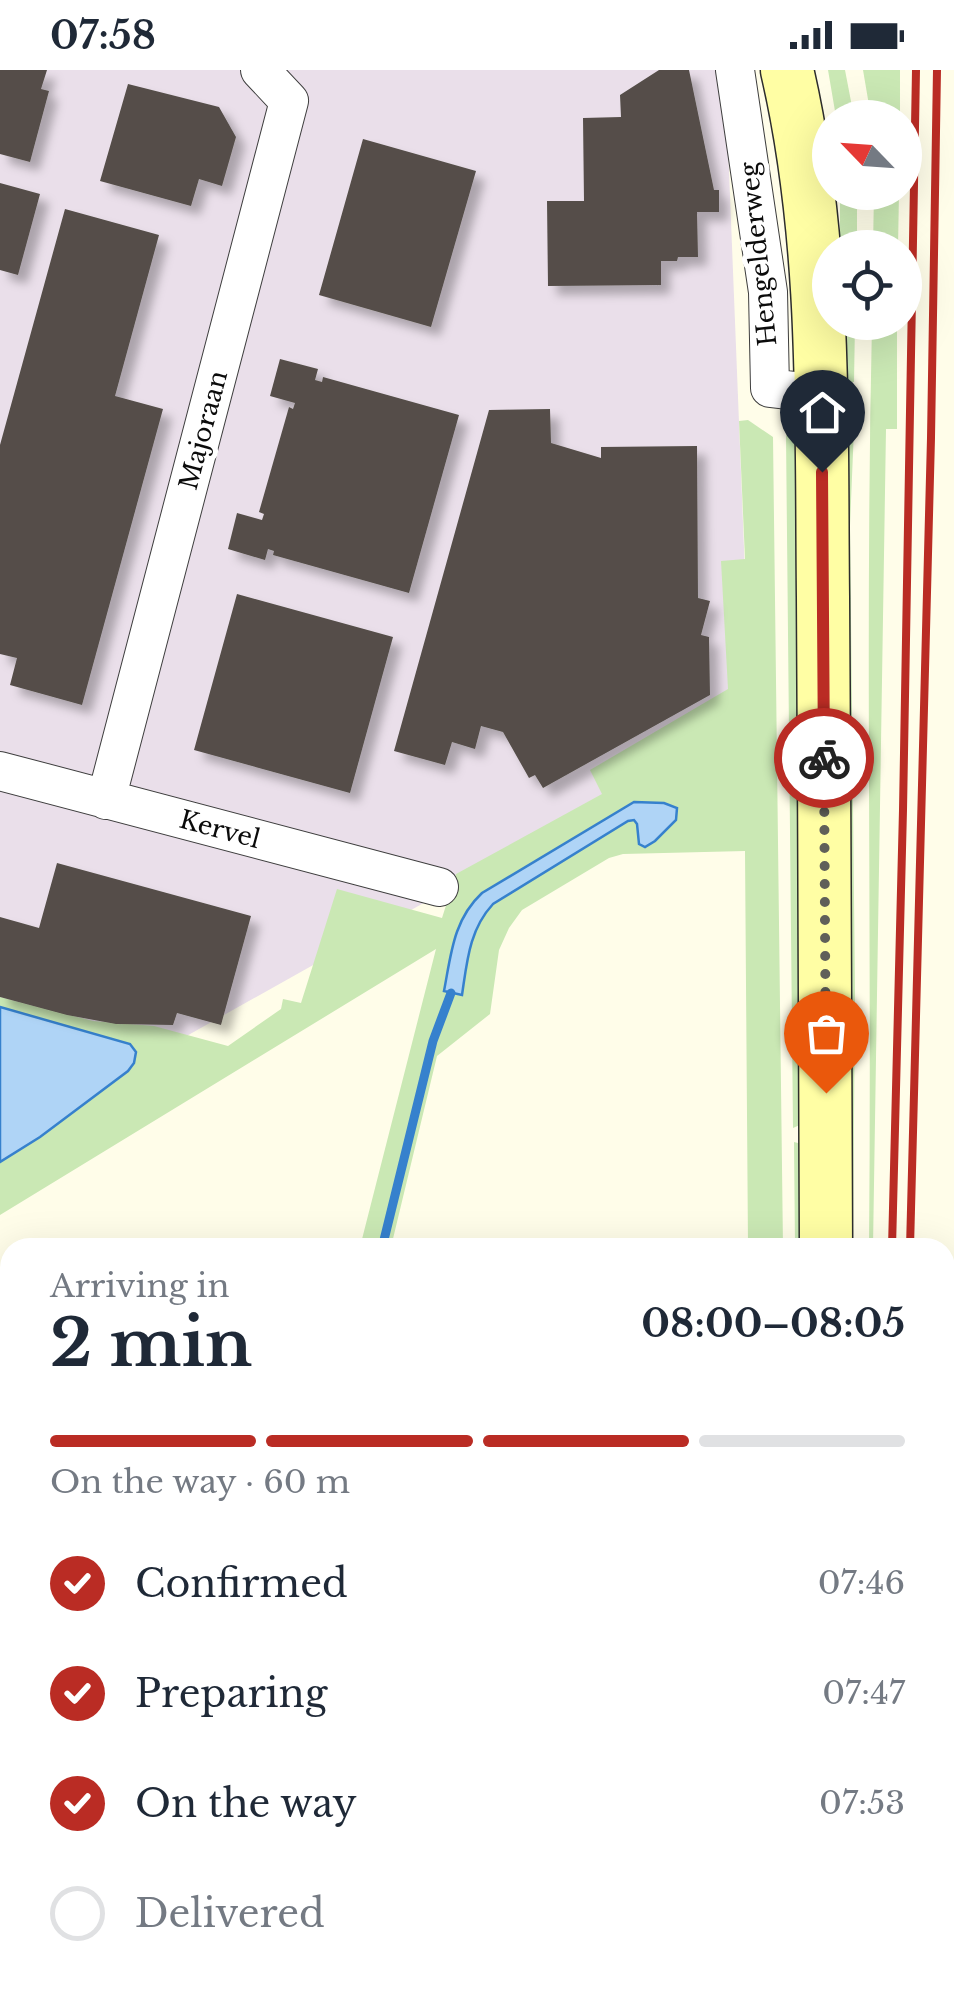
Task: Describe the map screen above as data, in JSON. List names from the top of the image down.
{
  "streets": {
    "main road": ["Hengelderweg"],
    "street": ["Majoraan", "Kervel"]
  },
  "crossings": [
    ["Majoraan", "Kervel"]
  ],
  "north": "top left",
  "page": {
    "status": "07:58",
    "heading": ["2 min", "Arriving in", "08:00–08:05"],
    "bar": "On the way · 60 m",
    "list": [
      ["Confirmed", "07:46"],
      ["Preparing", "07:47"],
      ["On the way", "07:53"],
      "Delivered"
    ]
  }
}
